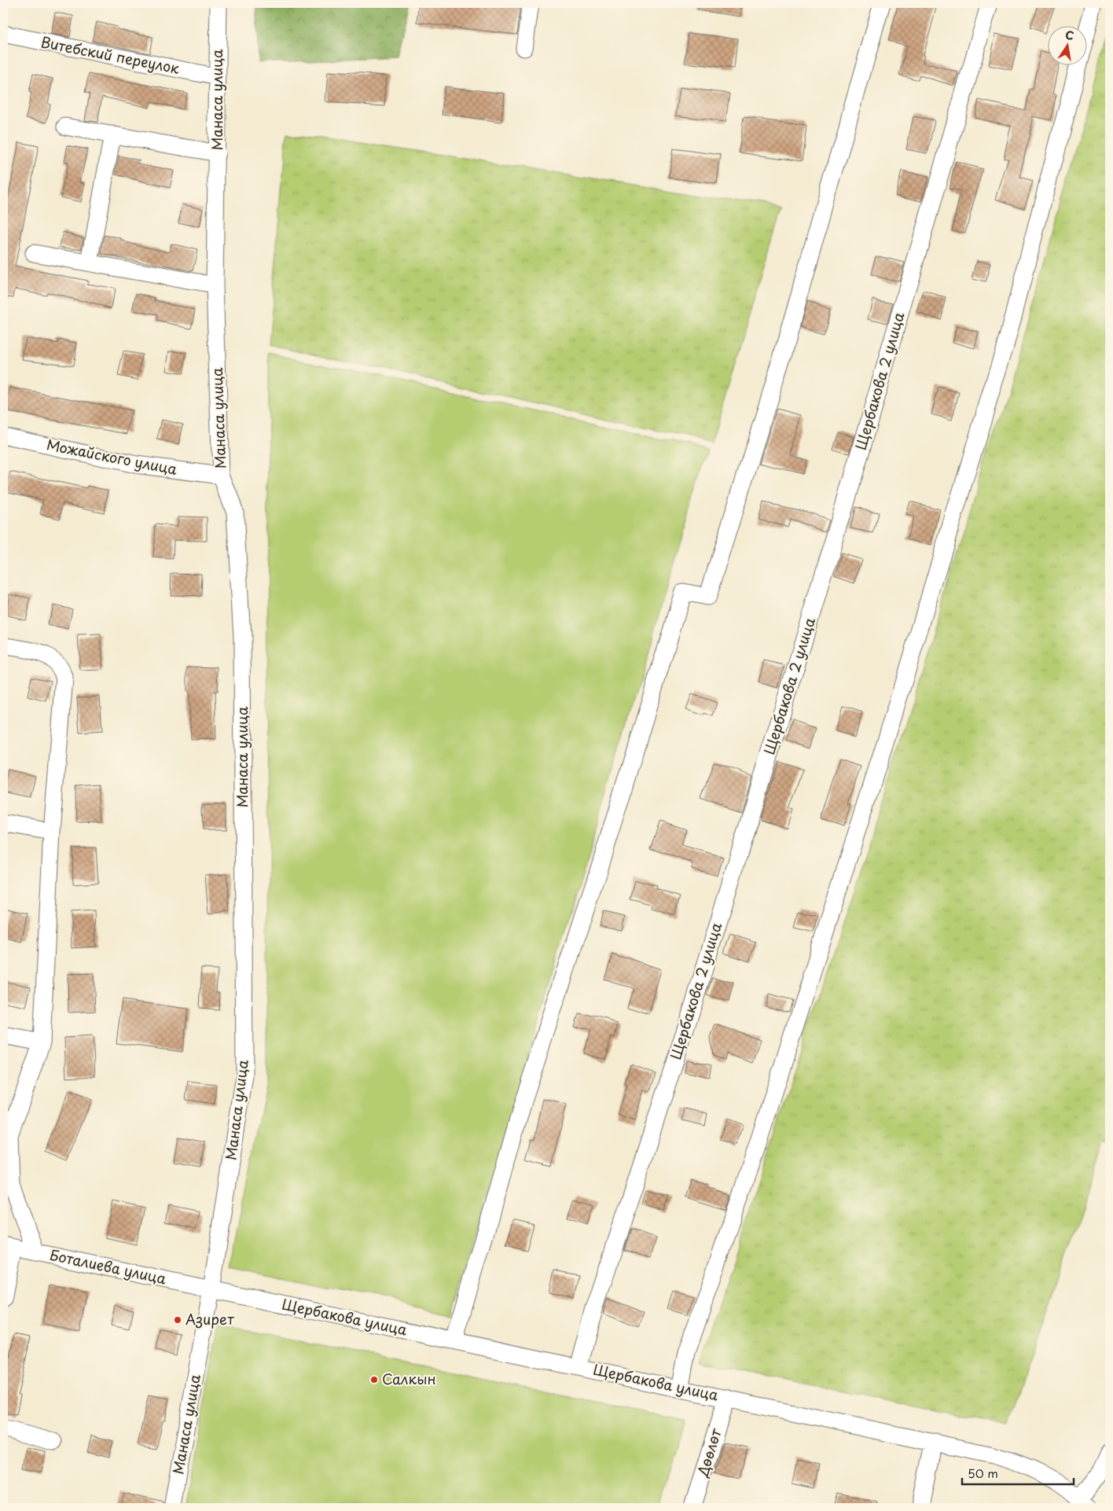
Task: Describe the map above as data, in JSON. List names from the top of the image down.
{
  "streets": {
    "street": [
      "Витебский переулок",
      "Манаса улица",
      "Щербакова 2 улица",
      "Можайского улица",
      "Боталиева улица",
      "Щербакова улица",
      "Дөөлөт"
    ]
  },
  "crossings": [
    ["Витебский переулок", "Манаса улица"],
    ["Манаса улица", "Можайского улица"],
    ["Манаса улица", "Боталиева улица"],
    ["Манаса улица", "Щербакова улица"],
    ["Щербакова 2 улица", "Щербакова улица"],
    ["Боталиева улица", "Щербакова улица"],
    ["Щербакова улица", "Дөөлөт"]
  ],
  "places": ["Азирет", "Салкын"],
  "scale_bar": "50 m",
  "north": "top"
}
